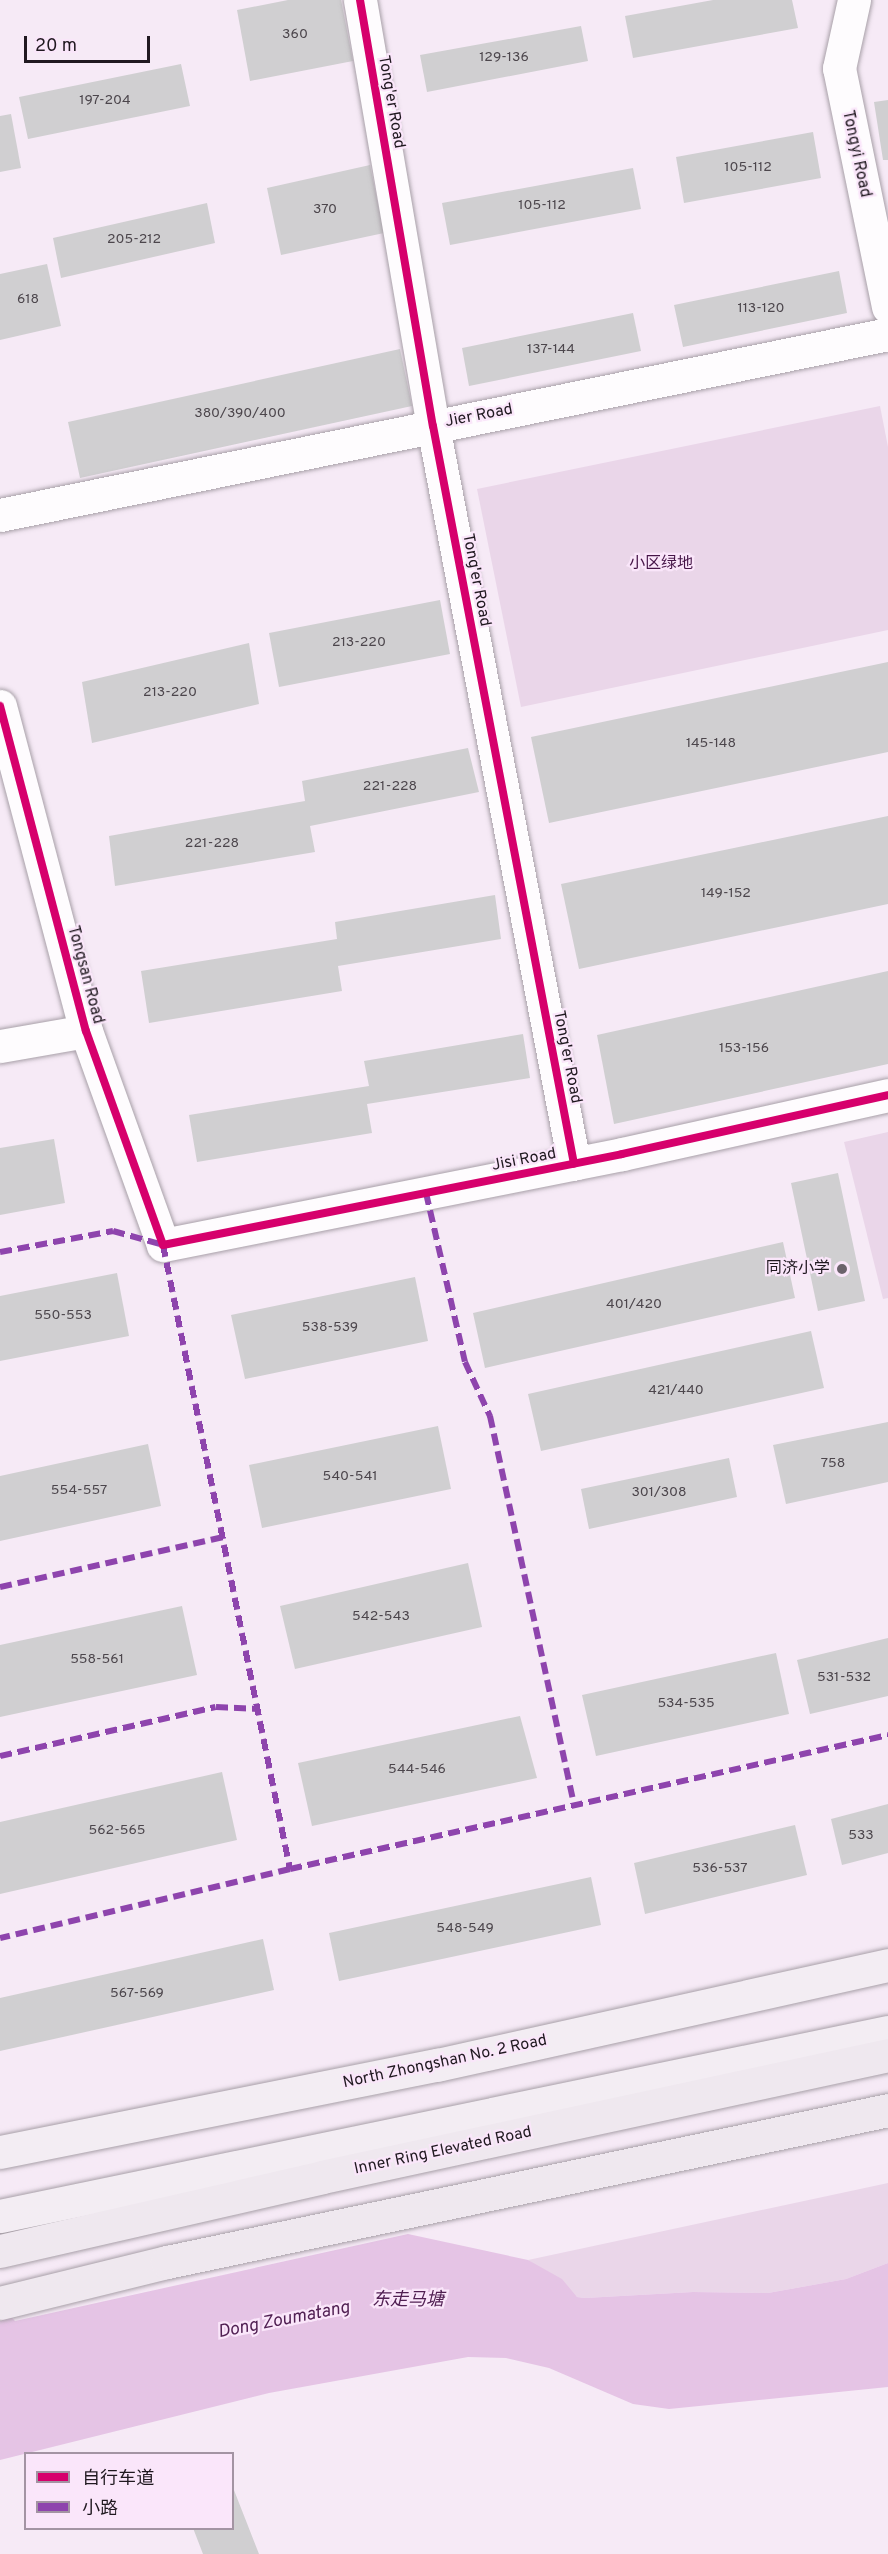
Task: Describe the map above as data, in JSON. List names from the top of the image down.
{
  "streets": {
    "highway": ["Inner Ring Elevated Road"],
    "main road": ["North Zhongshan No. 2 Road"],
    "street": [
      "Tong'er Road",
      "Tongyi Road",
      "Jier Road",
      "Tongsan Road",
      "Jisi Road"
    ]
  },
  "crossings": [
    ["Tong'er Road", "Jier Road"],
    ["Tong'er Road", "Jisi Road"],
    ["Tongsan Road", "Jisi Road"]
  ],
  "water": ["东走马塘", "Dong Zoumatang"],
  "parks": ["小区绿地"],
  "places": ["同济小学"],
  "house_numbers": [
    "360",
    "129-136",
    "197-204",
    "105-112",
    "105-112",
    "370",
    "205-212",
    "618",
    "113-120",
    "137-144",
    "380/390/400",
    "213-220",
    "213-220",
    "145-148",
    "221-228",
    "221-228",
    "149-152",
    "153-156",
    "401/420",
    "550-553",
    "538-539",
    "421/440",
    "758",
    "540-541",
    "554-557",
    "301/308",
    "542-543",
    "558-561",
    "531-532",
    "534-535",
    "544-546",
    "562-565",
    "533",
    "536-537",
    "548-549",
    "567-569"
  ],
  "legend": ["自行车道", "小路"],
  "scale_bar": "20 m"
}
